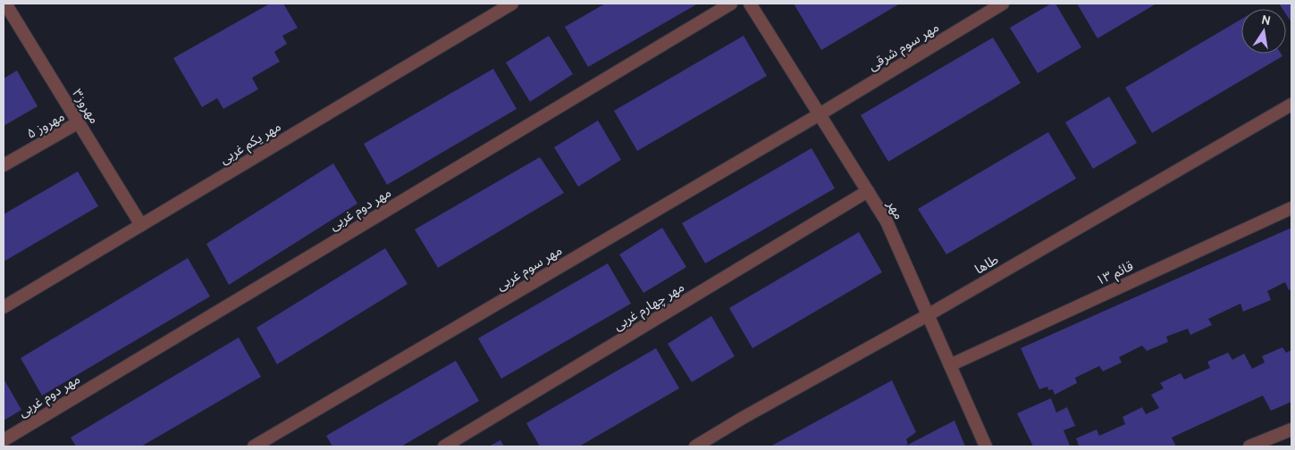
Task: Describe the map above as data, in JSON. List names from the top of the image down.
{
  "streets": {
    "street": [
      "مهر سوم شرقی",
      "مهروز۳",
      "مهروز ۵",
      "مهر یکم غربی",
      "مهر دوم غربی",
      "مهر",
      "طاها",
      "مهر سوم غربی",
      "قائم ۱۳",
      "مهر چهارم غربی"
    ]
  },
  "crossings": [
    ["مهر سوم شرقی", "مهر"],
    ["مهر سوم شرقی", "مهر سوم غربی"],
    ["مهروز۳", "مهروز ۵"],
    ["مهروز۳", "مهر یکم غربی"],
    ["مهر", "طاها"],
    ["مهر", "مهر سوم غربی"],
    ["مهر", "قائم ۱۳"],
    ["مهر", "مهر چهارم غربی"]
  ],
  "north": "top"
}
